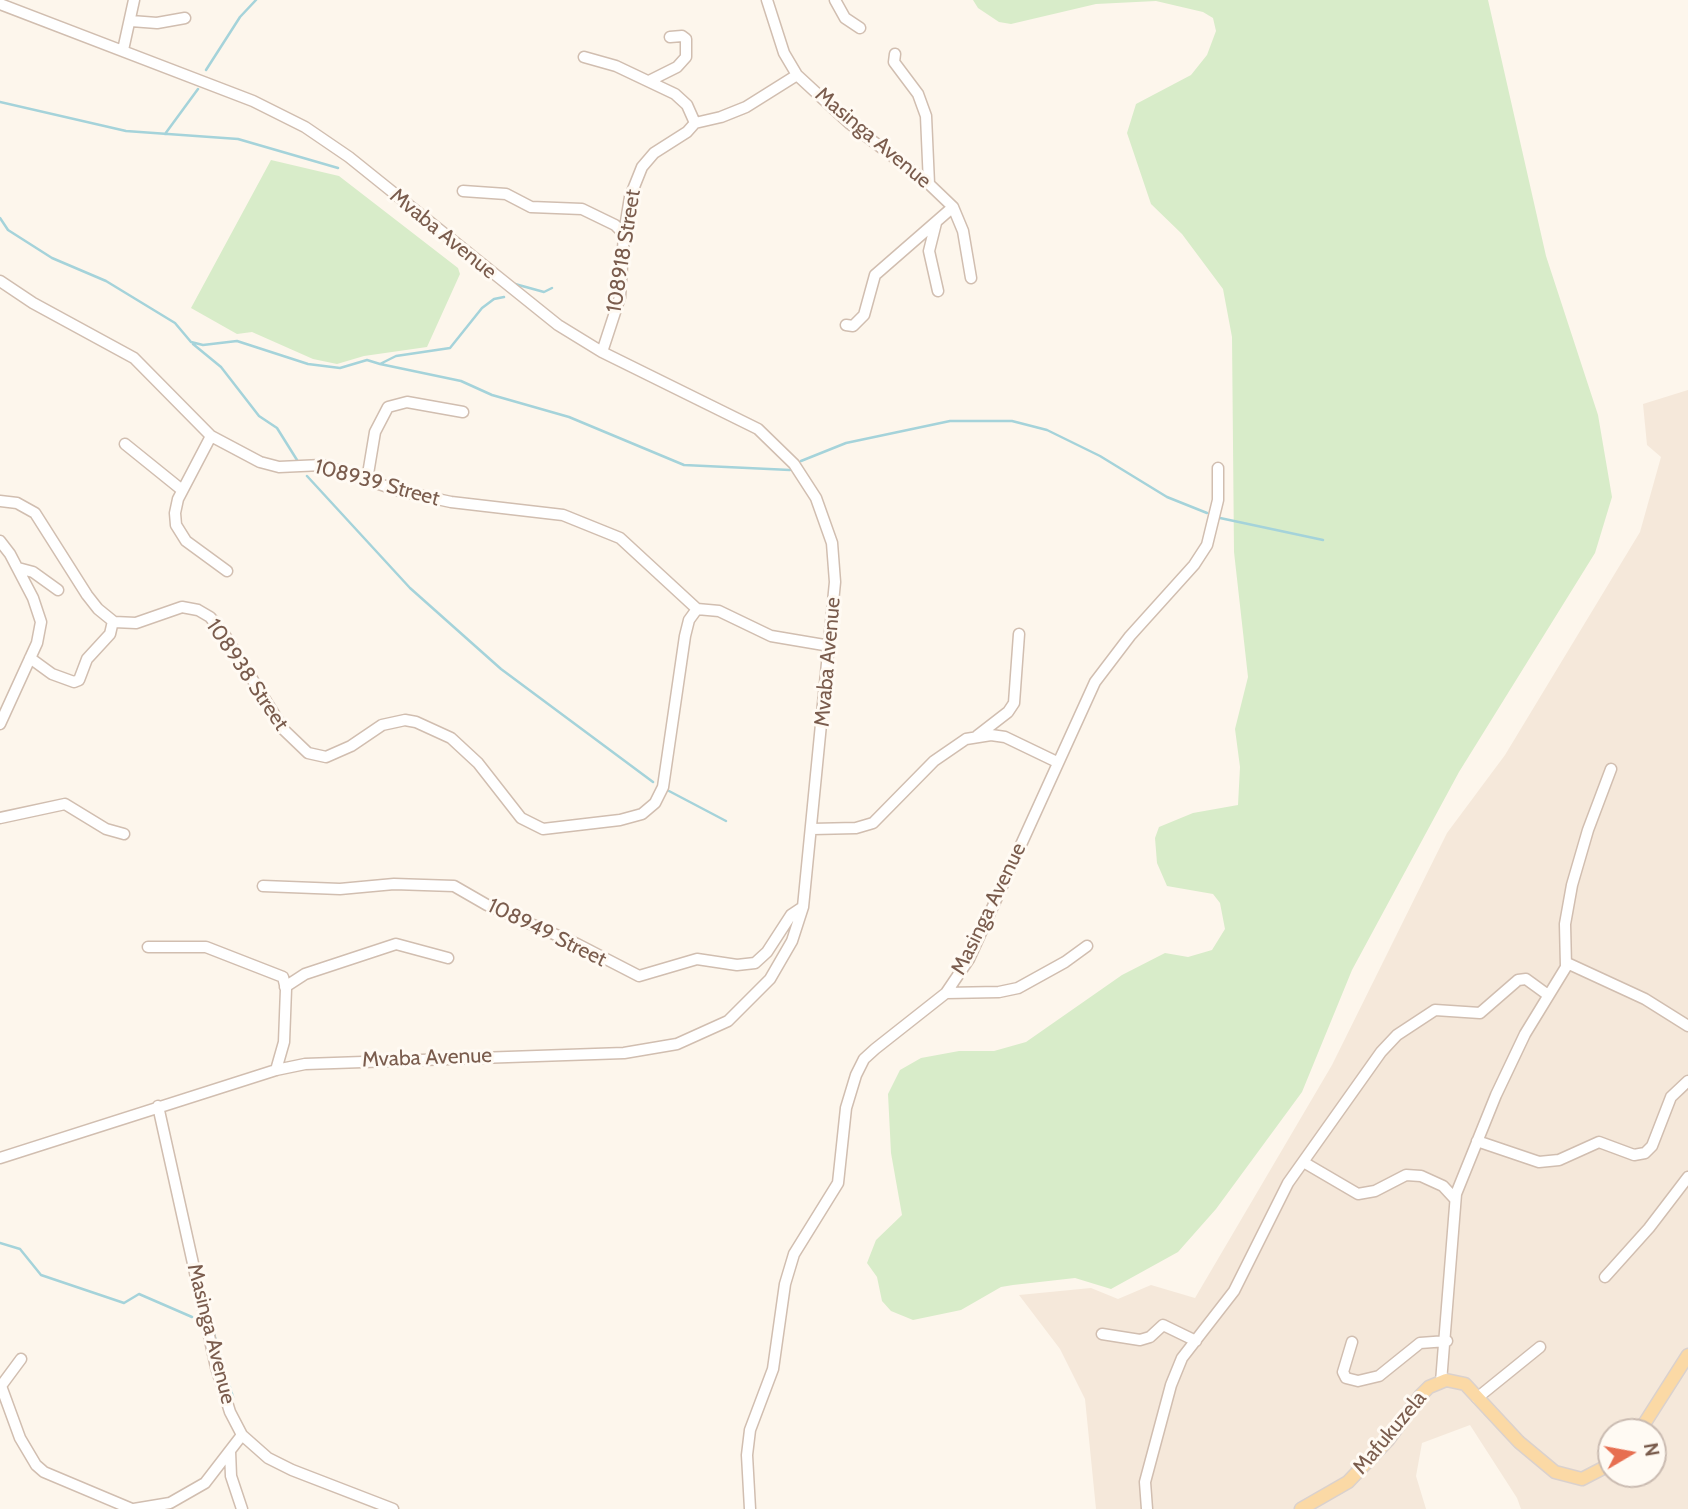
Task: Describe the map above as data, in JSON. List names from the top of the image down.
{
  "streets": {
    "main road": ["Mafukuzela"],
    "street": [
      "Masinga Avenue",
      "Mvaba Avenue",
      "108918 Street",
      "108939 Street",
      "108938 Street",
      "108949 Street"
    ]
  },
  "crossings": [
    ["Masinga Avenue", "Mvaba Avenue"],
    ["Masinga Avenue", "108918 Street"],
    ["Mvaba Avenue", "108918 Street"],
    ["Mvaba Avenue", "108949 Street"],
    ["108939 Street", "108938 Street"]
  ],
  "north": "right"
}
